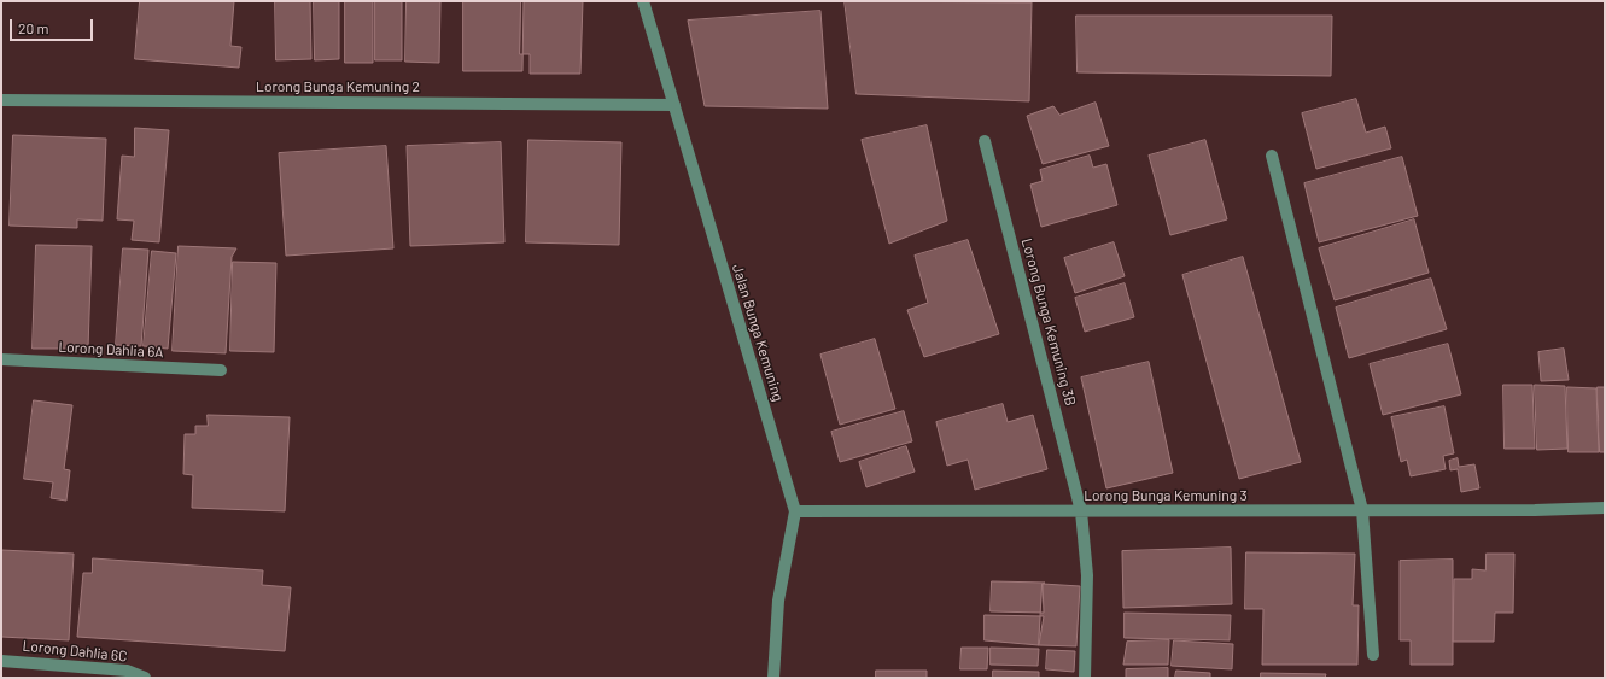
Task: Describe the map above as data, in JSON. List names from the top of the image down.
{
  "streets": {
    "street": [
      "Lorong Bunga Kemuning 2",
      "Lorong Bunga Kemuning 3B",
      "Jalan Bunga Kemuning",
      "Lorong Dahlia 6A",
      "Lorong Bunga Kemuning 3",
      "Lorong Dahlia 6C"
    ]
  },
  "crossings": [
    ["Lorong Bunga Kemuning 2", "Jalan Bunga Kemuning"],
    ["Lorong Bunga Kemuning 3B", "Lorong Bunga Kemuning 3"],
    ["Jalan Bunga Kemuning", "Lorong Bunga Kemuning 3"]
  ],
  "scale_bar": "20 m"
}
